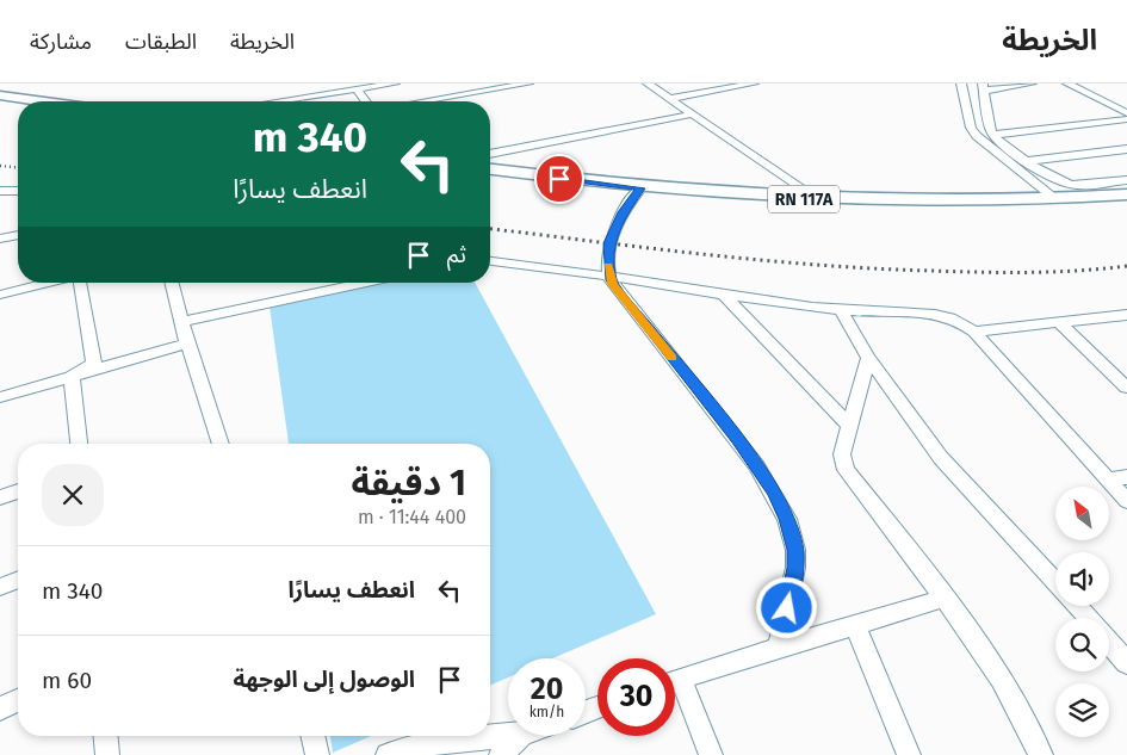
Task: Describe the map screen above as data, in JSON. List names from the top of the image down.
{
  "streets": {
    "main road": ["RN 117A"]
  },
  "north": "top left",
  "page": {
    "header": "الخريطة",
    "nav": ["الخريطة", "الطبقات", "مشاركة"],
    "turn": ["340 m", "انعطف يسارًا"],
    "then": "ثم",
    "heading": ["1 دقيقة", "400 m · 11:44"],
    "list": [
      {
        "name": "انعطف يسارًا",
        "value": "340 m"
      },
      {
        "name": "الوصول إلى الوجهة",
        "value": "60 m"
      }
    ],
    "speed": "20 km/h",
    "limit": "30"
  }
}
